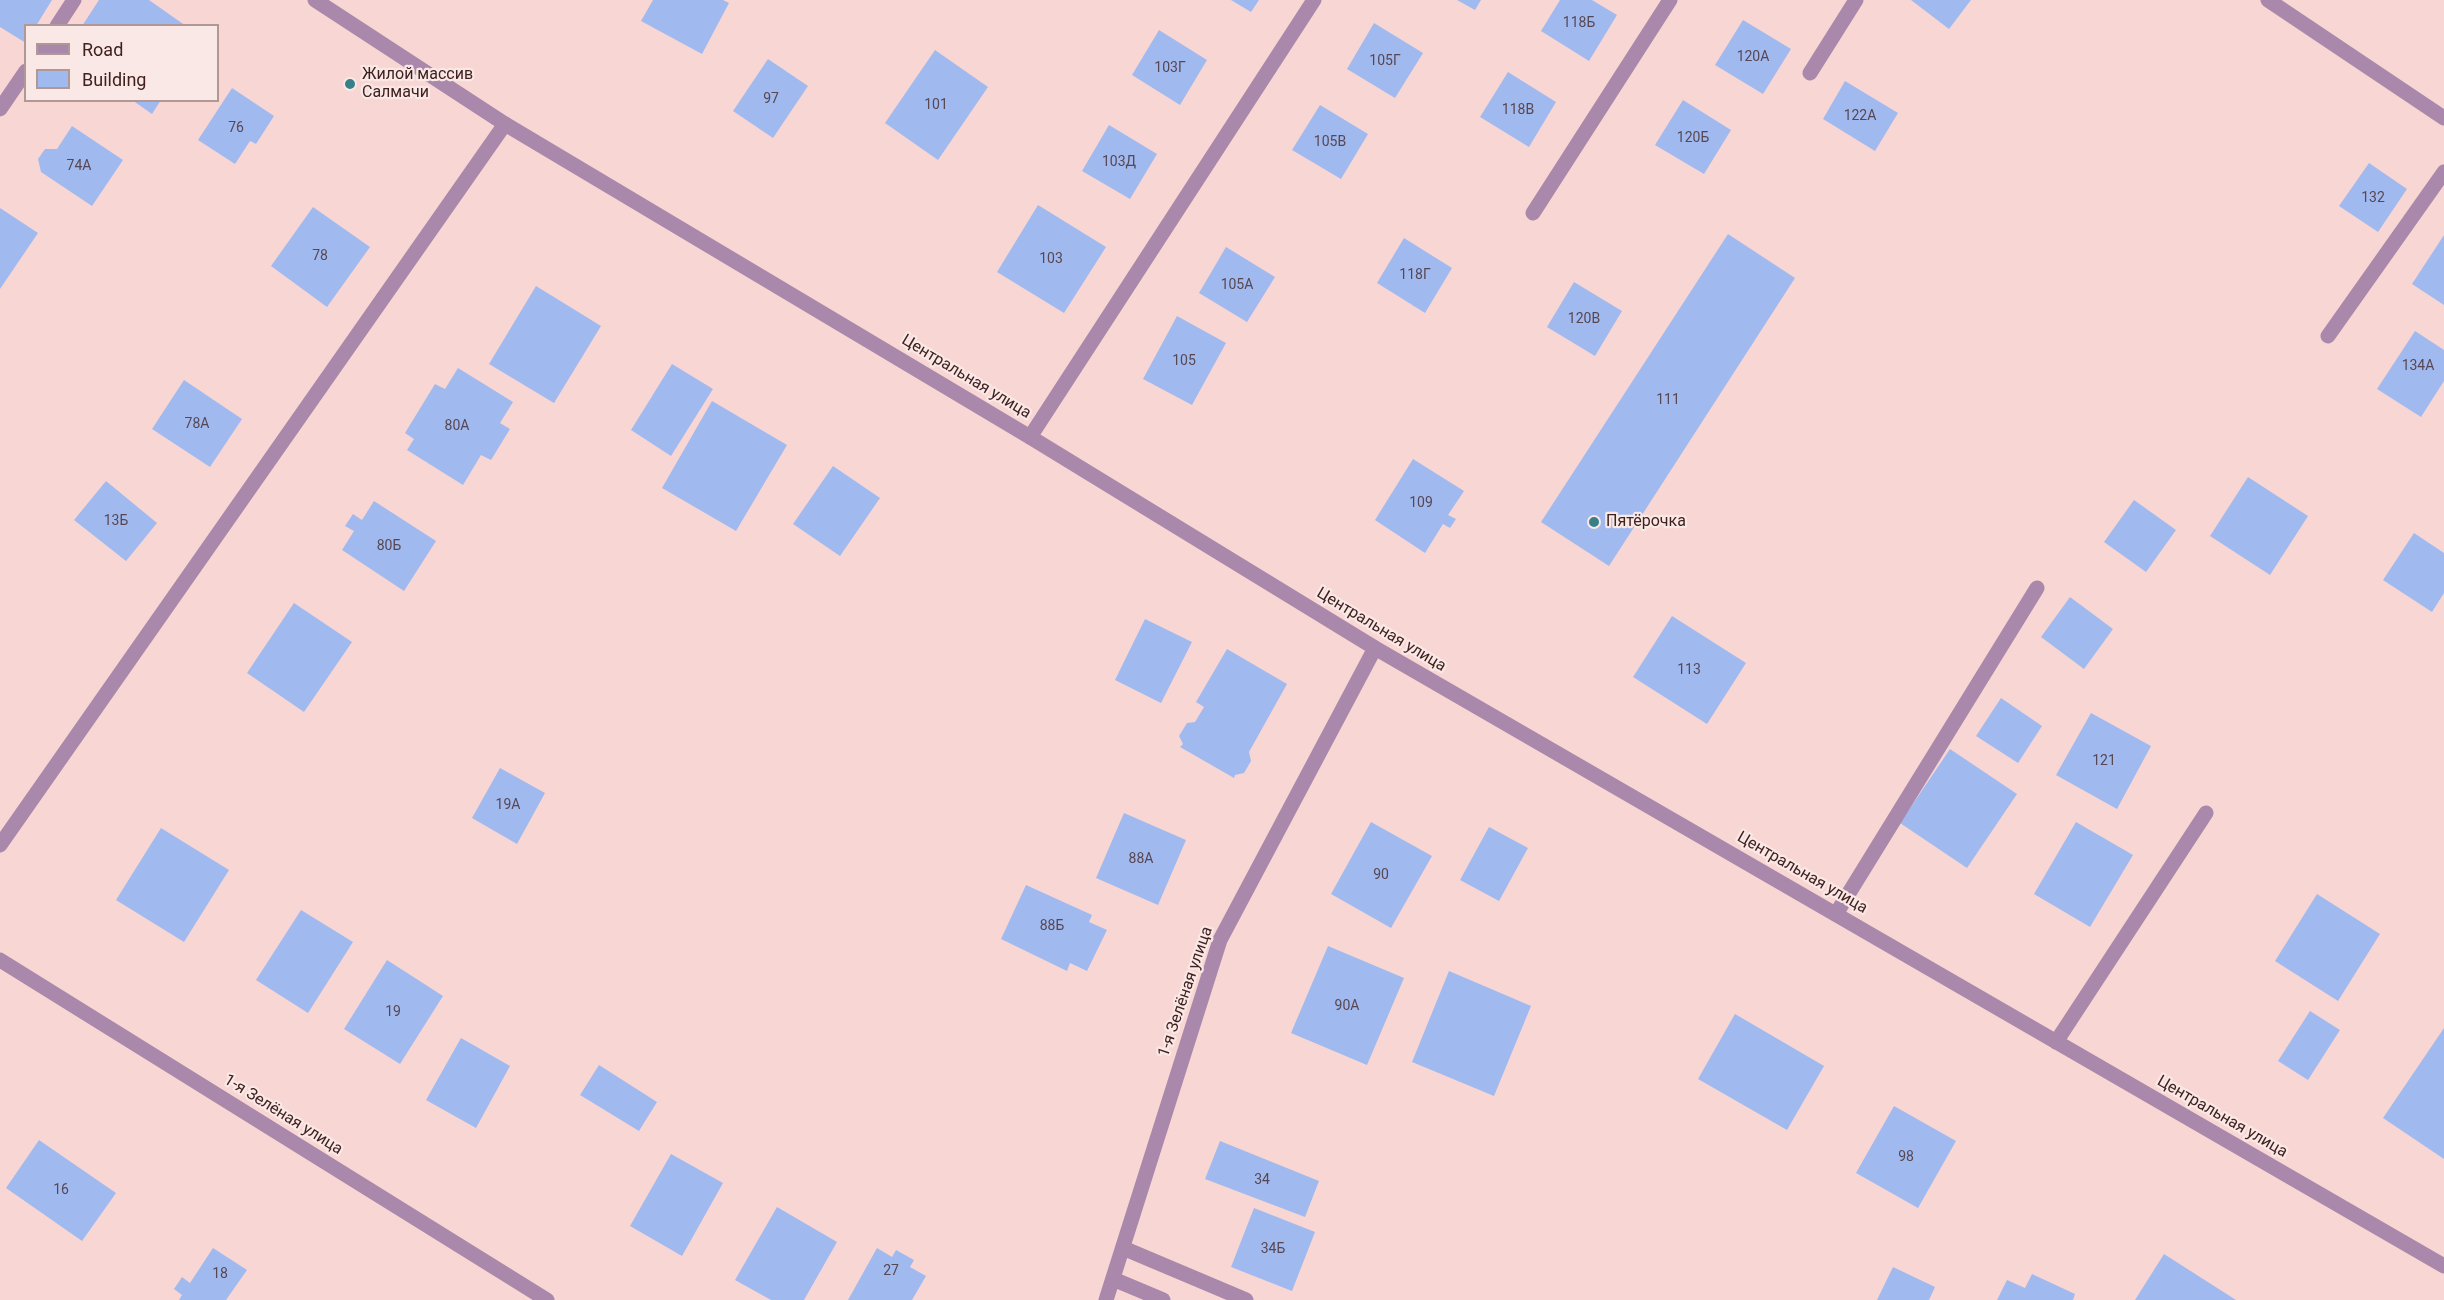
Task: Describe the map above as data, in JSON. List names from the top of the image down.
{
  "streets": {
    "street": ["Центральная улица", "1-я Зелёная улица"]
  },
  "crossings": [
    ["Центральная улица", "1-я Зелёная улица"]
  ],
  "places": ["Жилой массив Салмачи", "Пятёрочка"],
  "house_numbers": [
    "118Б",
    "120А",
    "105Г",
    "103Г",
    "97",
    "101",
    "118В",
    "122А",
    "76",
    "120Б",
    "105В",
    "103Д",
    "74А",
    "132",
    "78",
    "103",
    "118Г",
    "105А",
    "120В",
    "105",
    "134А",
    "111",
    "78А",
    "80А",
    "109",
    "13Б",
    "80Б",
    "113",
    "121",
    "19А",
    "88А",
    "90",
    "88Б",
    "90А",
    "19",
    "98",
    "34",
    "16",
    "34Б",
    "27",
    "18"
  ],
  "legend": ["Road", "Building"]
}
